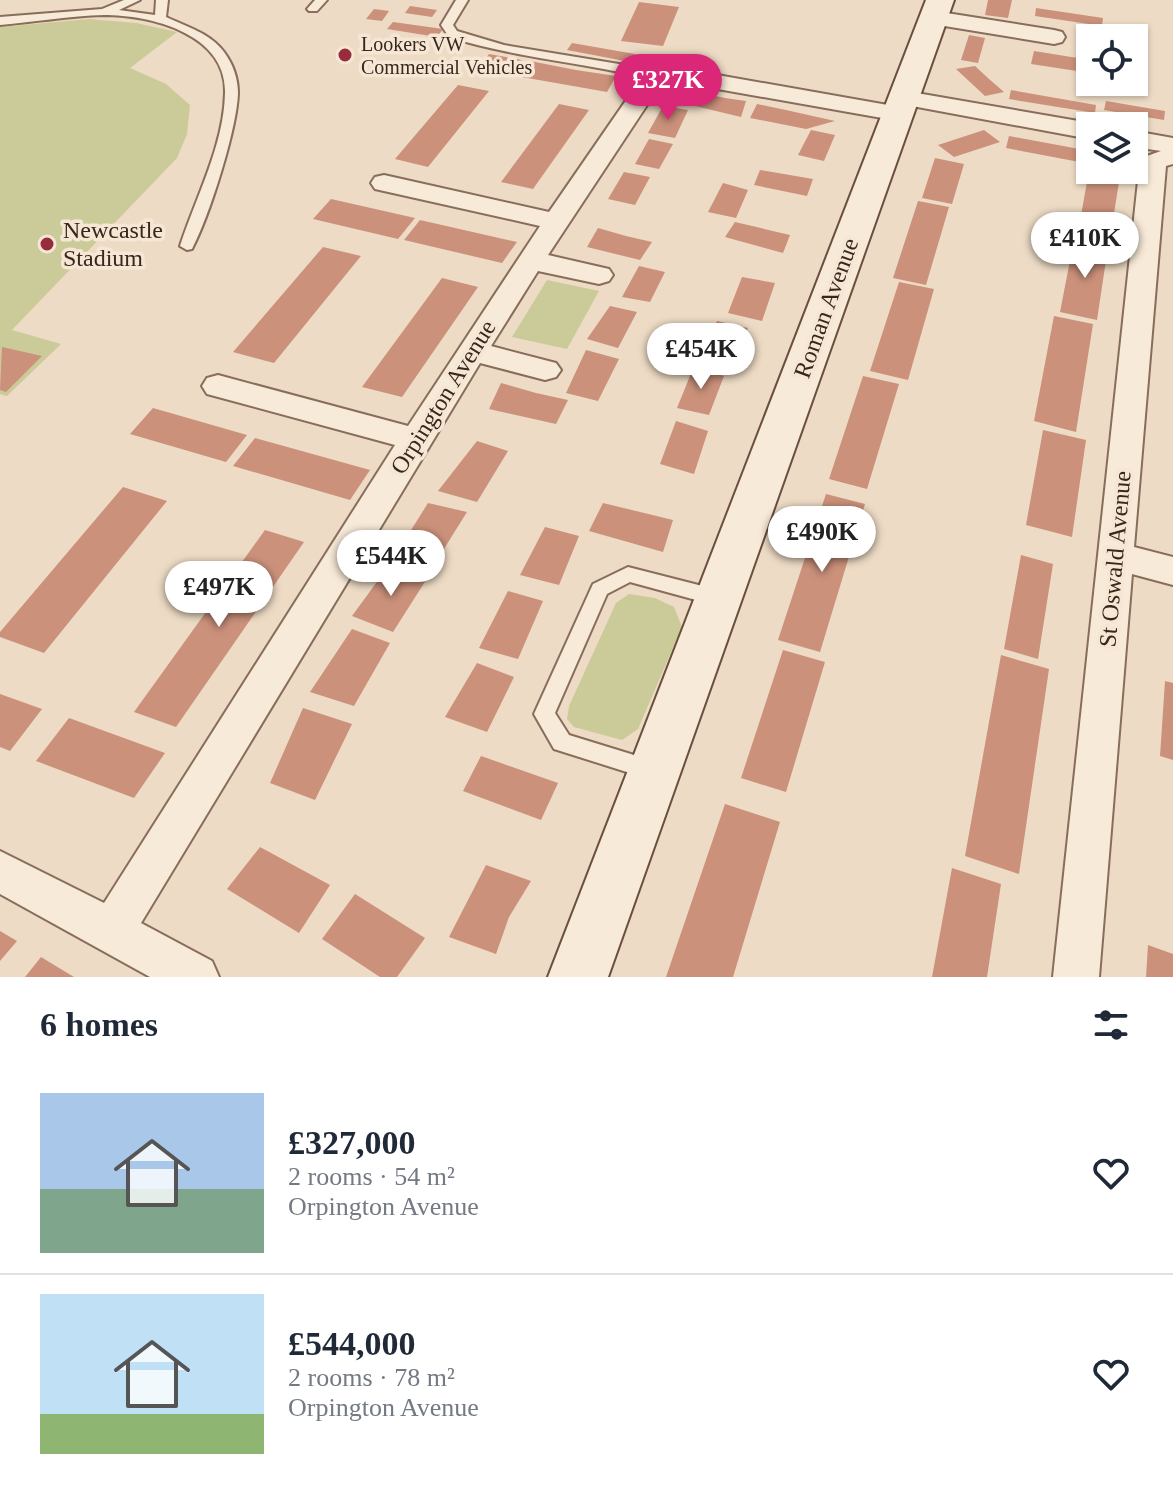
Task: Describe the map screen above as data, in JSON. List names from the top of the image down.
{
  "streets": {
    "street": ["Roman Avenue", "Orpington Avenue", "St Oswald Avenue"]
  },
  "places": ["Lookers VW Commercial Vehicles", "Newcastle Stadium"],
  "page": {
    "price": [
      "£327K",
      "£410K",
      "£454K",
      "£490K",
      "£544K",
      "£497K"
    ],
    "heading": "6 homes",
    "list": [
      {
        "name": "£327,000",
        "note": "2 rooms · 54 m² · Orpington Avenue"
      },
      {
        "name": "£544,000",
        "note": "2 rooms · 78 m² · Orpington Avenue"
      }
    ]
  }
}
